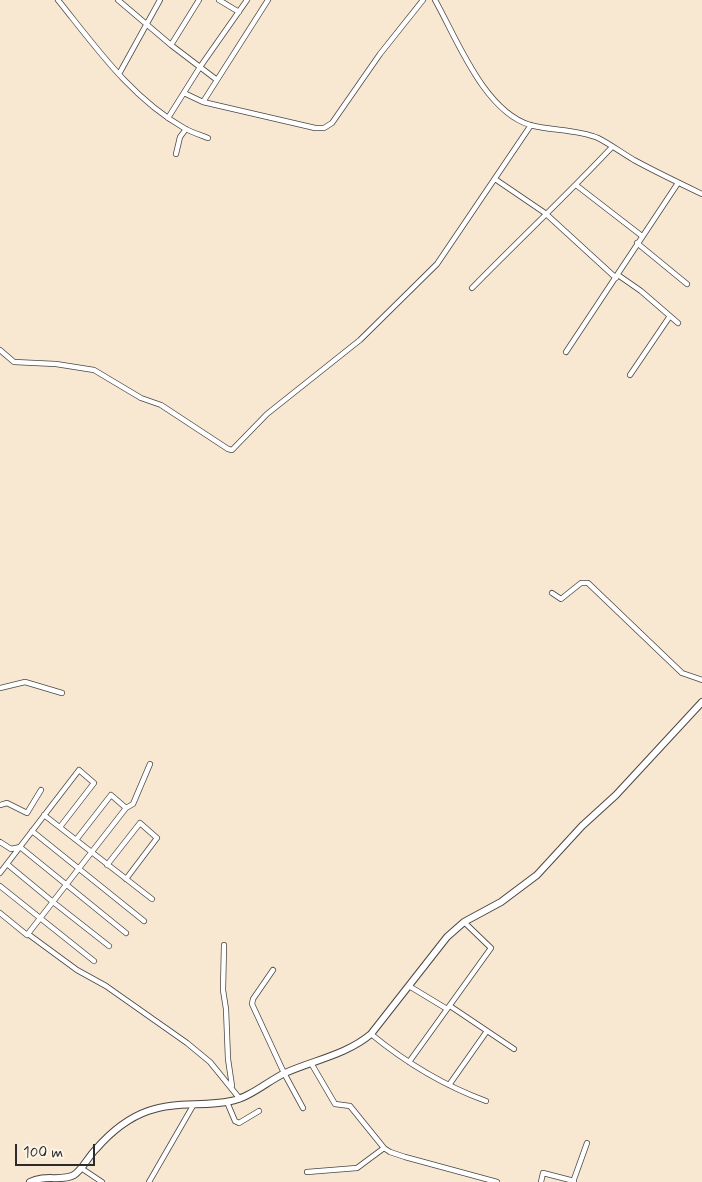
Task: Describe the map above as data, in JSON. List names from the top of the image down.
{
  "scale_bar": "100 m"
}
